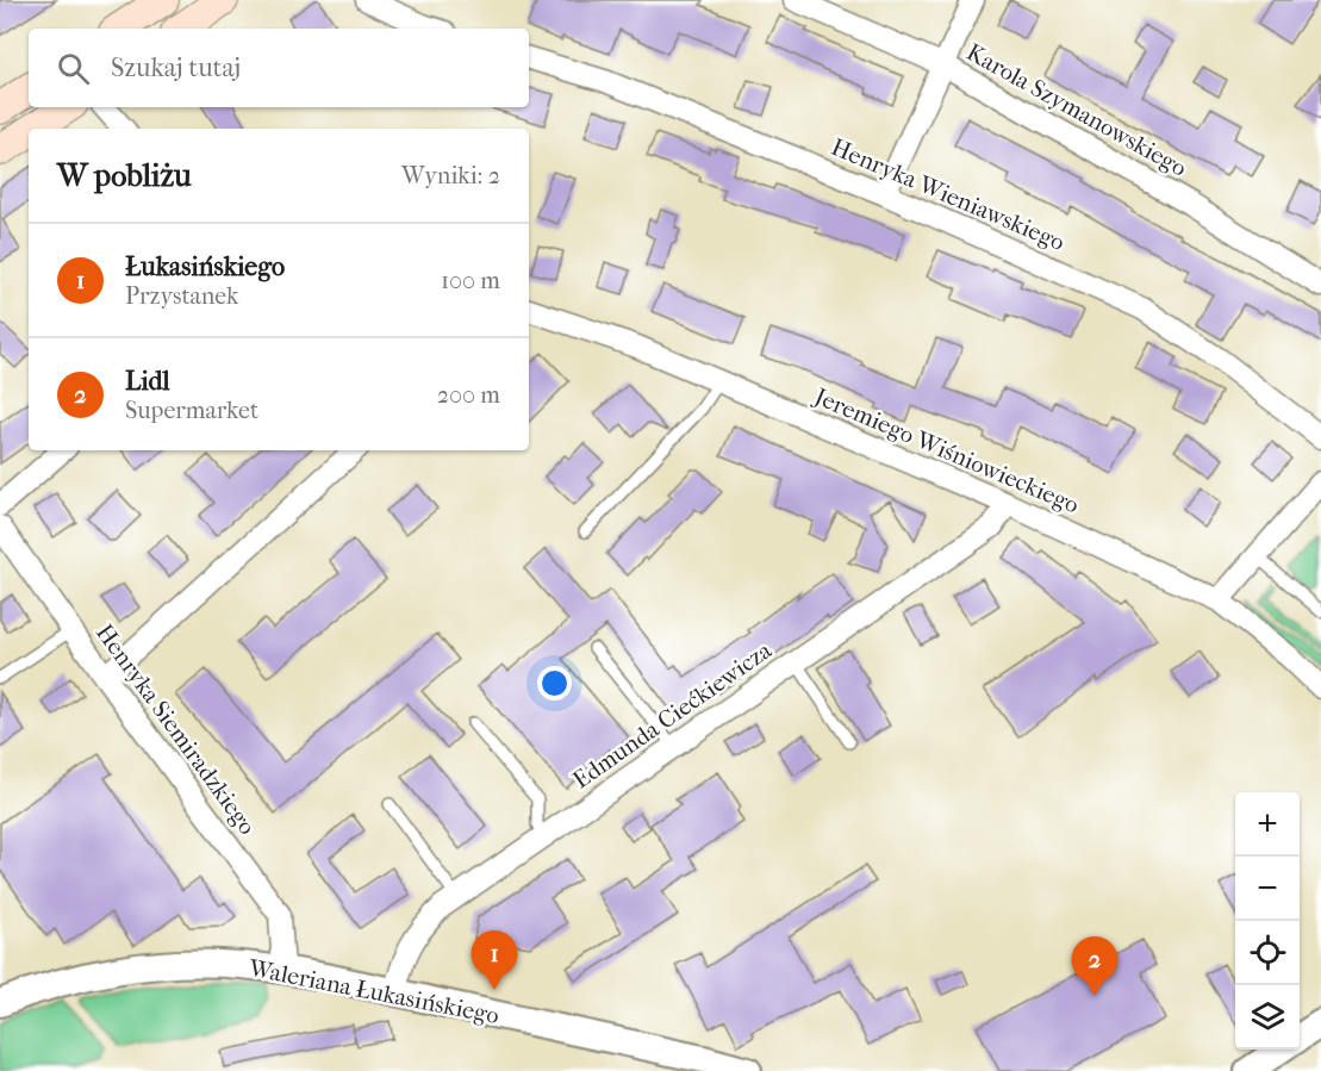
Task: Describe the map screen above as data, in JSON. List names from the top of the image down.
{
  "streets": {
    "street": [
      "Karola Szymanowskiego",
      "Henryka Wieniawskiego",
      "Jeremiego Wiśniowieckiego",
      "Edmunda Ciećkiewicza",
      "Henryka Siemiradzkiego",
      "Waleriana Łukasińskiego"
    ]
  },
  "crossings": [
    ["Jeremiego Wiśniowieckiego", "Edmunda Ciećkiewicza"],
    ["Edmunda Ciećkiewicza", "Waleriana Łukasińskiego"],
    ["Henryka Siemiradzkiego", "Waleriana Łukasińskiego"]
  ],
  "page": {
    "search": "Szukaj tutaj",
    "heading": ["W pobliżu", "Wyniki: 2"],
    "list": [
      {
        "mark": "1",
        "name": "Łukasińskiego",
        "note": "Przystanek",
        "value": "100 m"
      },
      {
        "mark": "2",
        "name": "Lidl",
        "note": "Supermarket",
        "value": "200 m"
      }
    ],
    "map_buttons": ["+", "−"],
    "pins": ["1", "2"]
  }
}
